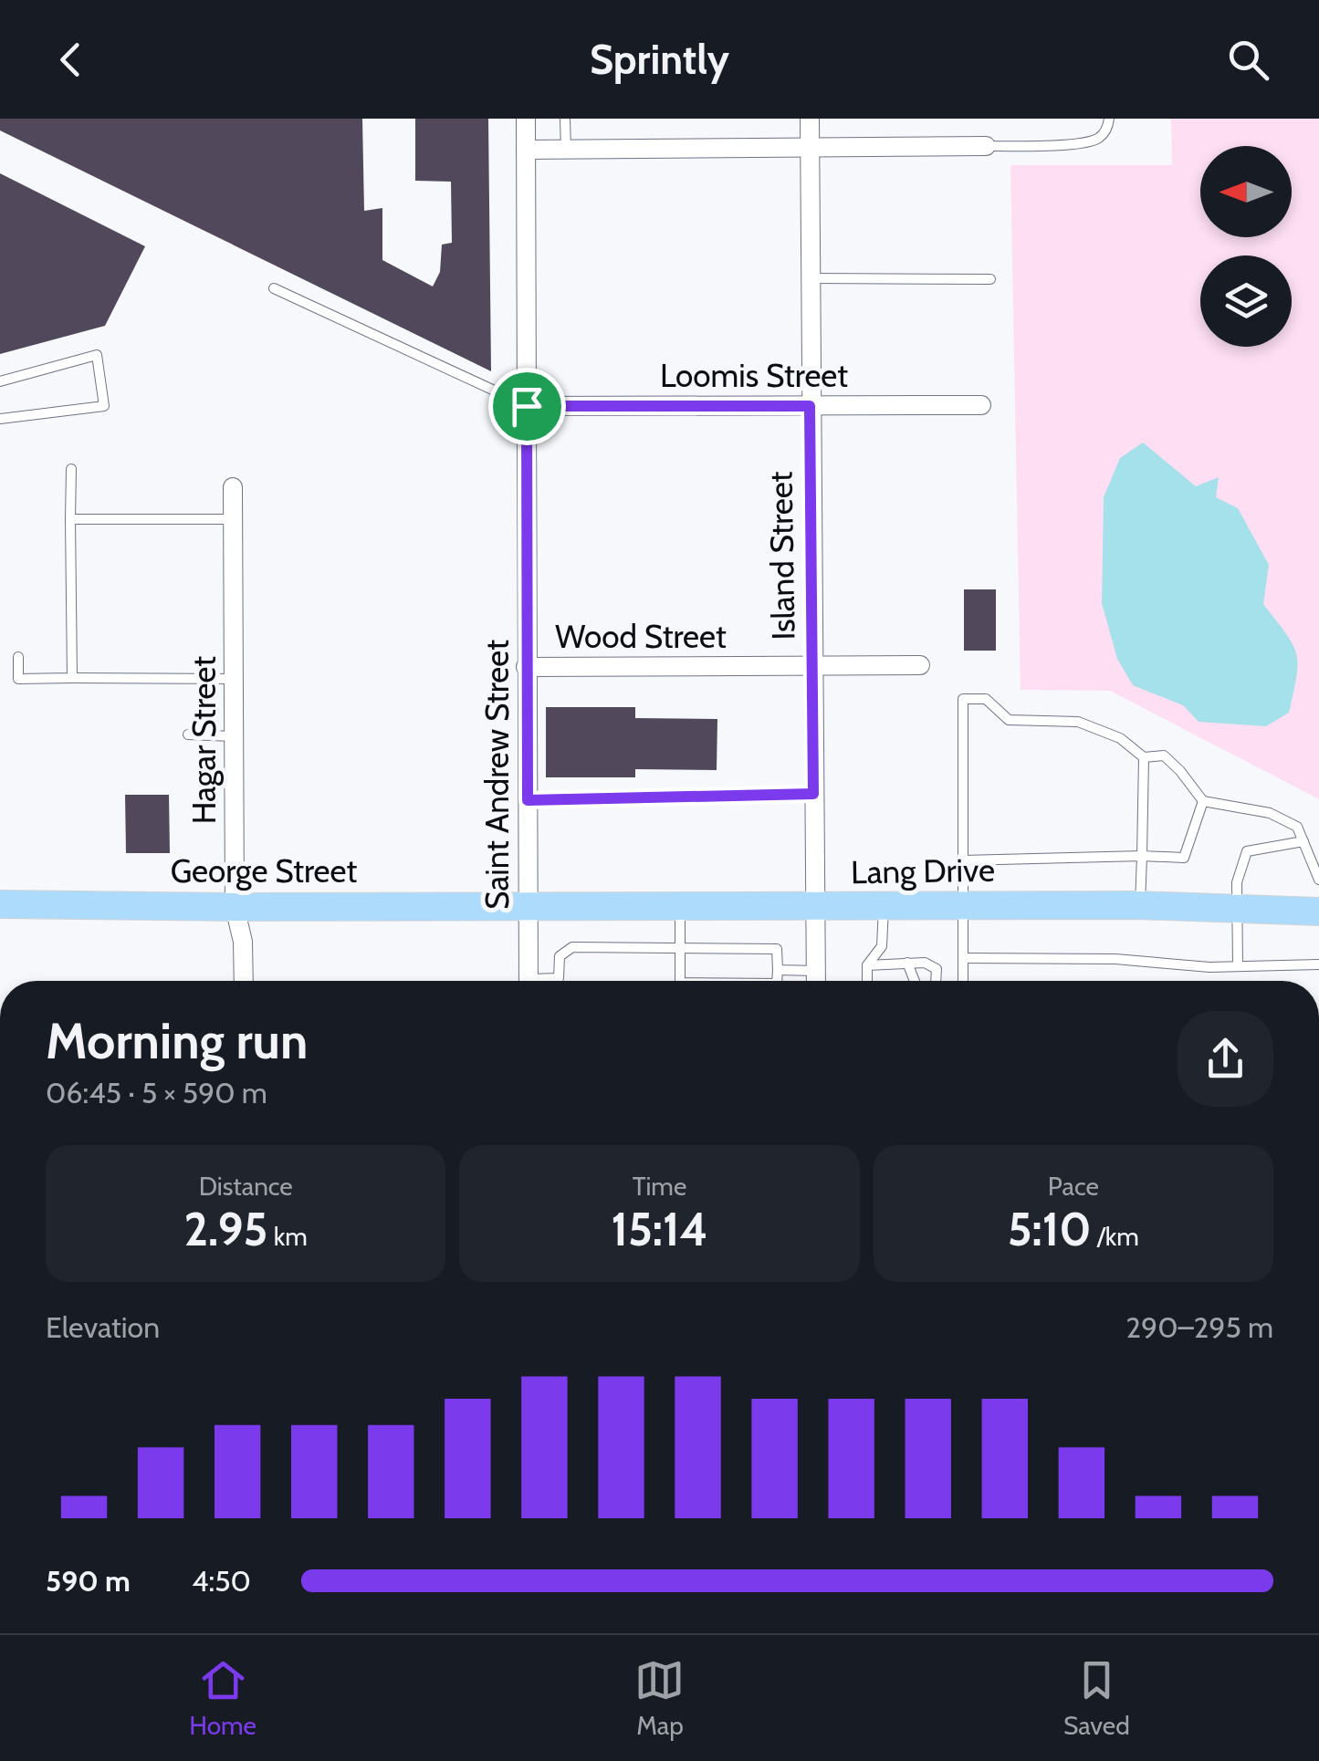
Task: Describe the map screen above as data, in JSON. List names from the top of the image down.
{
  "streets": {
    "main road": ["George Street", "Lang Drive"],
    "street": [
      "Loomis Street",
      "Island Street",
      "Wood Street",
      "Hagar Street",
      "Saint Andrew Street"
    ]
  },
  "crossings": [
    ["Loomis Street", "Island Street"],
    ["Loomis Street", "Saint Andrew Street"],
    ["Island Street", "Wood Street"],
    ["Island Street", "Lang Drive"],
    ["Wood Street", "Saint Andrew Street"],
    ["Hagar Street", "George Street"],
    ["Saint Andrew Street", "George Street"],
    ["Saint Andrew Street", "Lang Drive"],
    ["George Street", "Lang Drive"]
  ],
  "north": "left",
  "page": {
    "header": "Sprintly",
    "heading": ["Morning run", "06:45 · 5 × 590 m"],
    "stats": [
      ["Distance", "2.95 km"],
      ["Time", "15:14"],
      ["Pace", "5:10 /km"]
    ],
    "chart": ["Elevation", "290–295 m"],
    "list": [
      {
        "name": "590 m",
        "note": "4:50"
      }
    ],
    "tabs": ["Home", "Map", "Saved"]
  }
}
